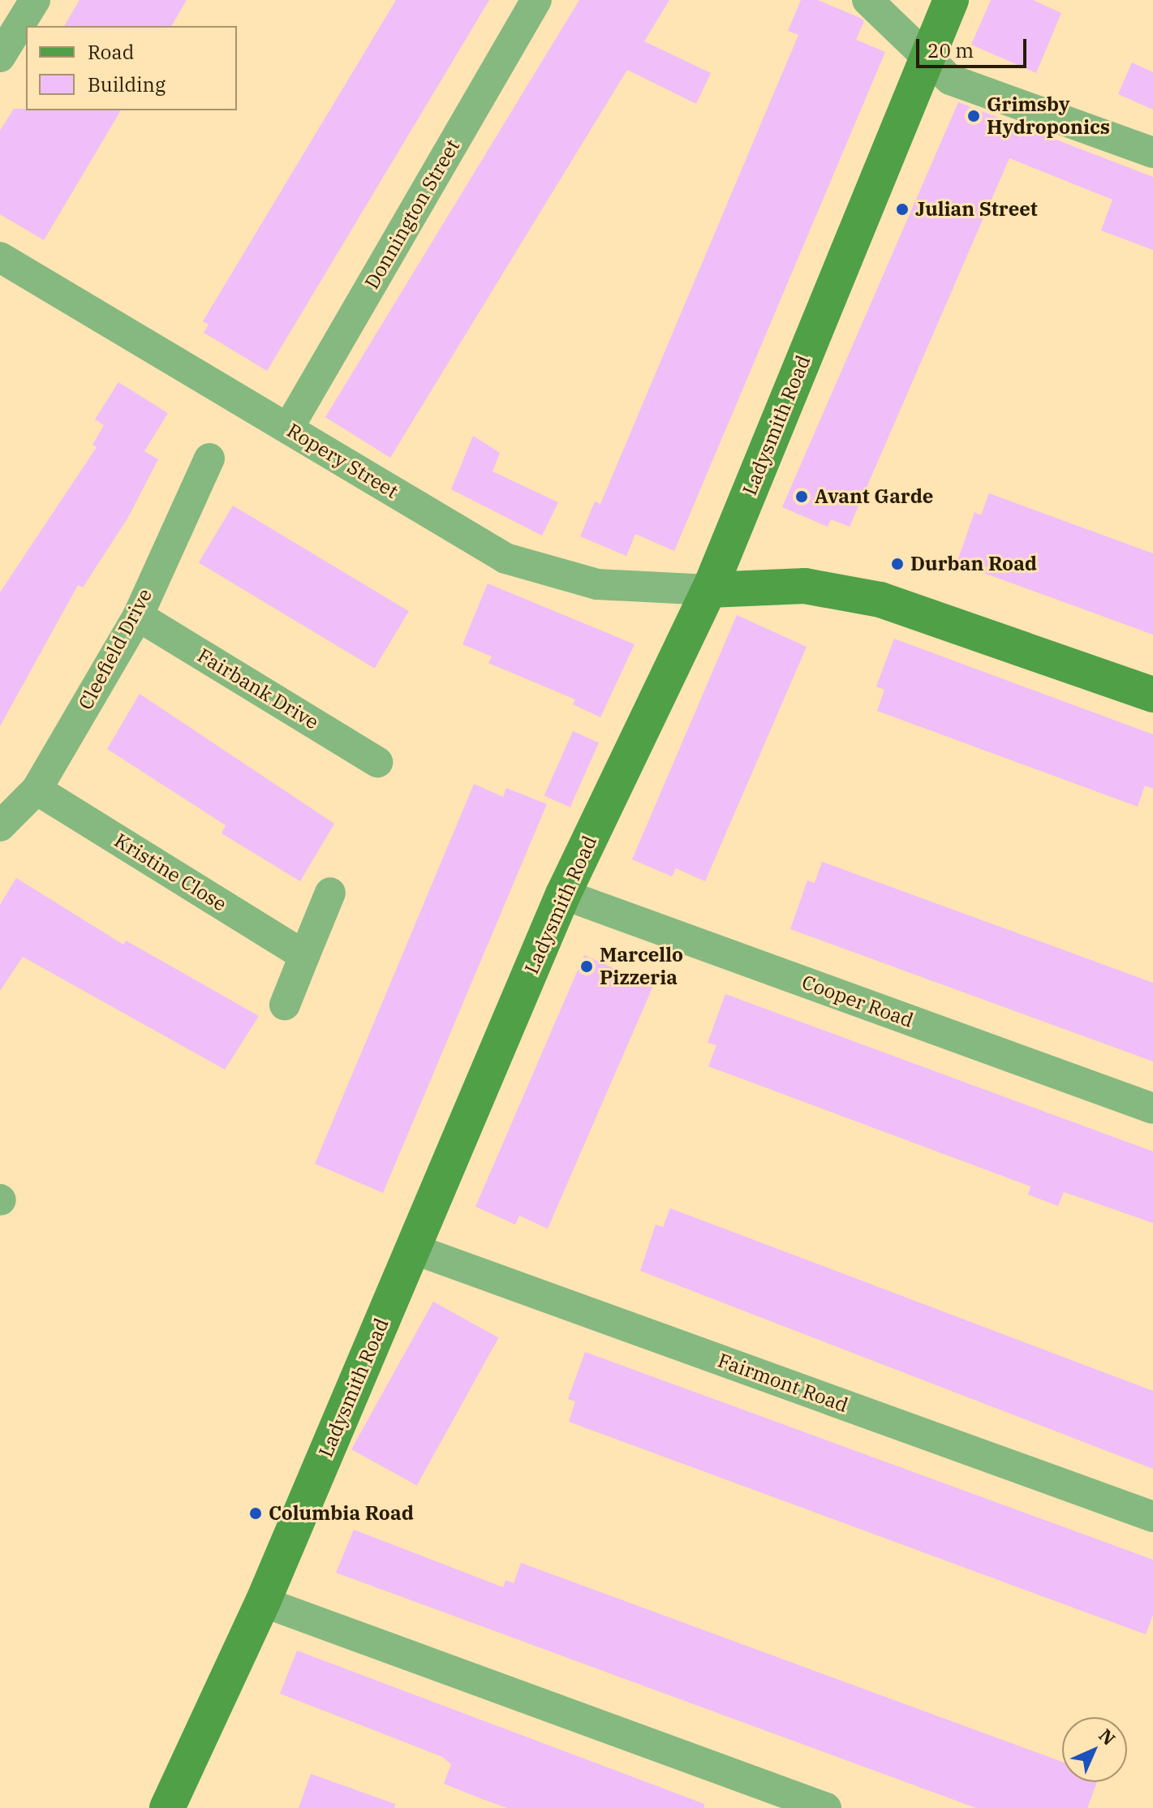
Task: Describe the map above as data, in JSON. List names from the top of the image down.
{
  "streets": {
    "street": [
      "Donnington Street",
      "Ladysmith Road",
      "Ropery Street",
      "Cleefield Drive",
      "Fairbank Drive",
      "Kristine Close",
      "Cooper Road",
      "Fairmont Road"
    ]
  },
  "crossings": [
    ["Donnington Street", "Ropery Street"],
    ["Ladysmith Road", "Ropery Street"],
    ["Ladysmith Road", "Cooper Road"],
    ["Ladysmith Road", "Fairmont Road"],
    ["Cleefield Drive", "Fairbank Drive"],
    ["Cleefield Drive", "Kristine Close"]
  ],
  "places": [
    "Grimsby Hydroponics",
    "Julian Street",
    "Avant Garde",
    "Durban Road",
    "Marcello Pizzeria",
    "Columbia Road"
  ],
  "legend": ["Road", "Building"],
  "scale_bar": "20 m",
  "north": "top right"
}
